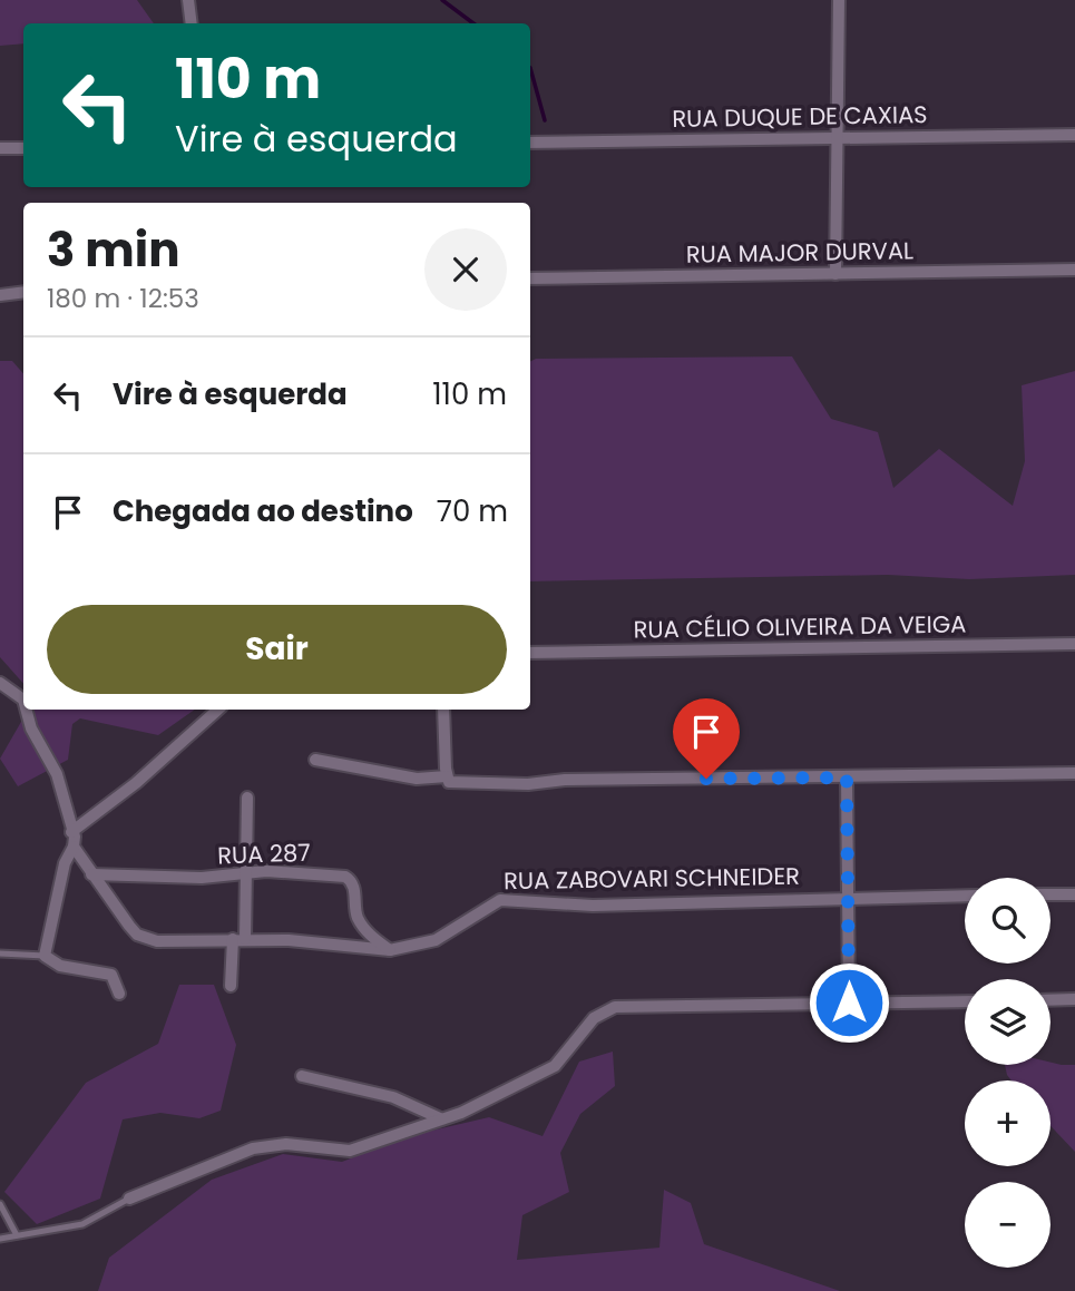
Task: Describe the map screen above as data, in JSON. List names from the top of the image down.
{
  "streets": {
    "street": [
      "RUA DUQUE DE CAXIAS",
      "RUA MAJOR DURVAL",
      "RUA CÉLIO OLIVEIRA DA VEIGA",
      "RUA 287",
      "RUA ZABOVARI SCHNEIDER"
    ]
  },
  "crossings": [
    ["RUA 287", "RUA ZABOVARI SCHNEIDER"]
  ],
  "page": {
    "turn": ["110 m", "Vire à esquerda"],
    "heading": ["3 min", "180 m · 12:53"],
    "list": [
      {
        "name": "Vire à esquerda",
        "value": "110 m"
      },
      {
        "name": "Chegada ao destino",
        "value": "70 m"
      }
    ],
    "buttons": "Sair",
    "map_buttons": ["+", "−"]
  }
}
